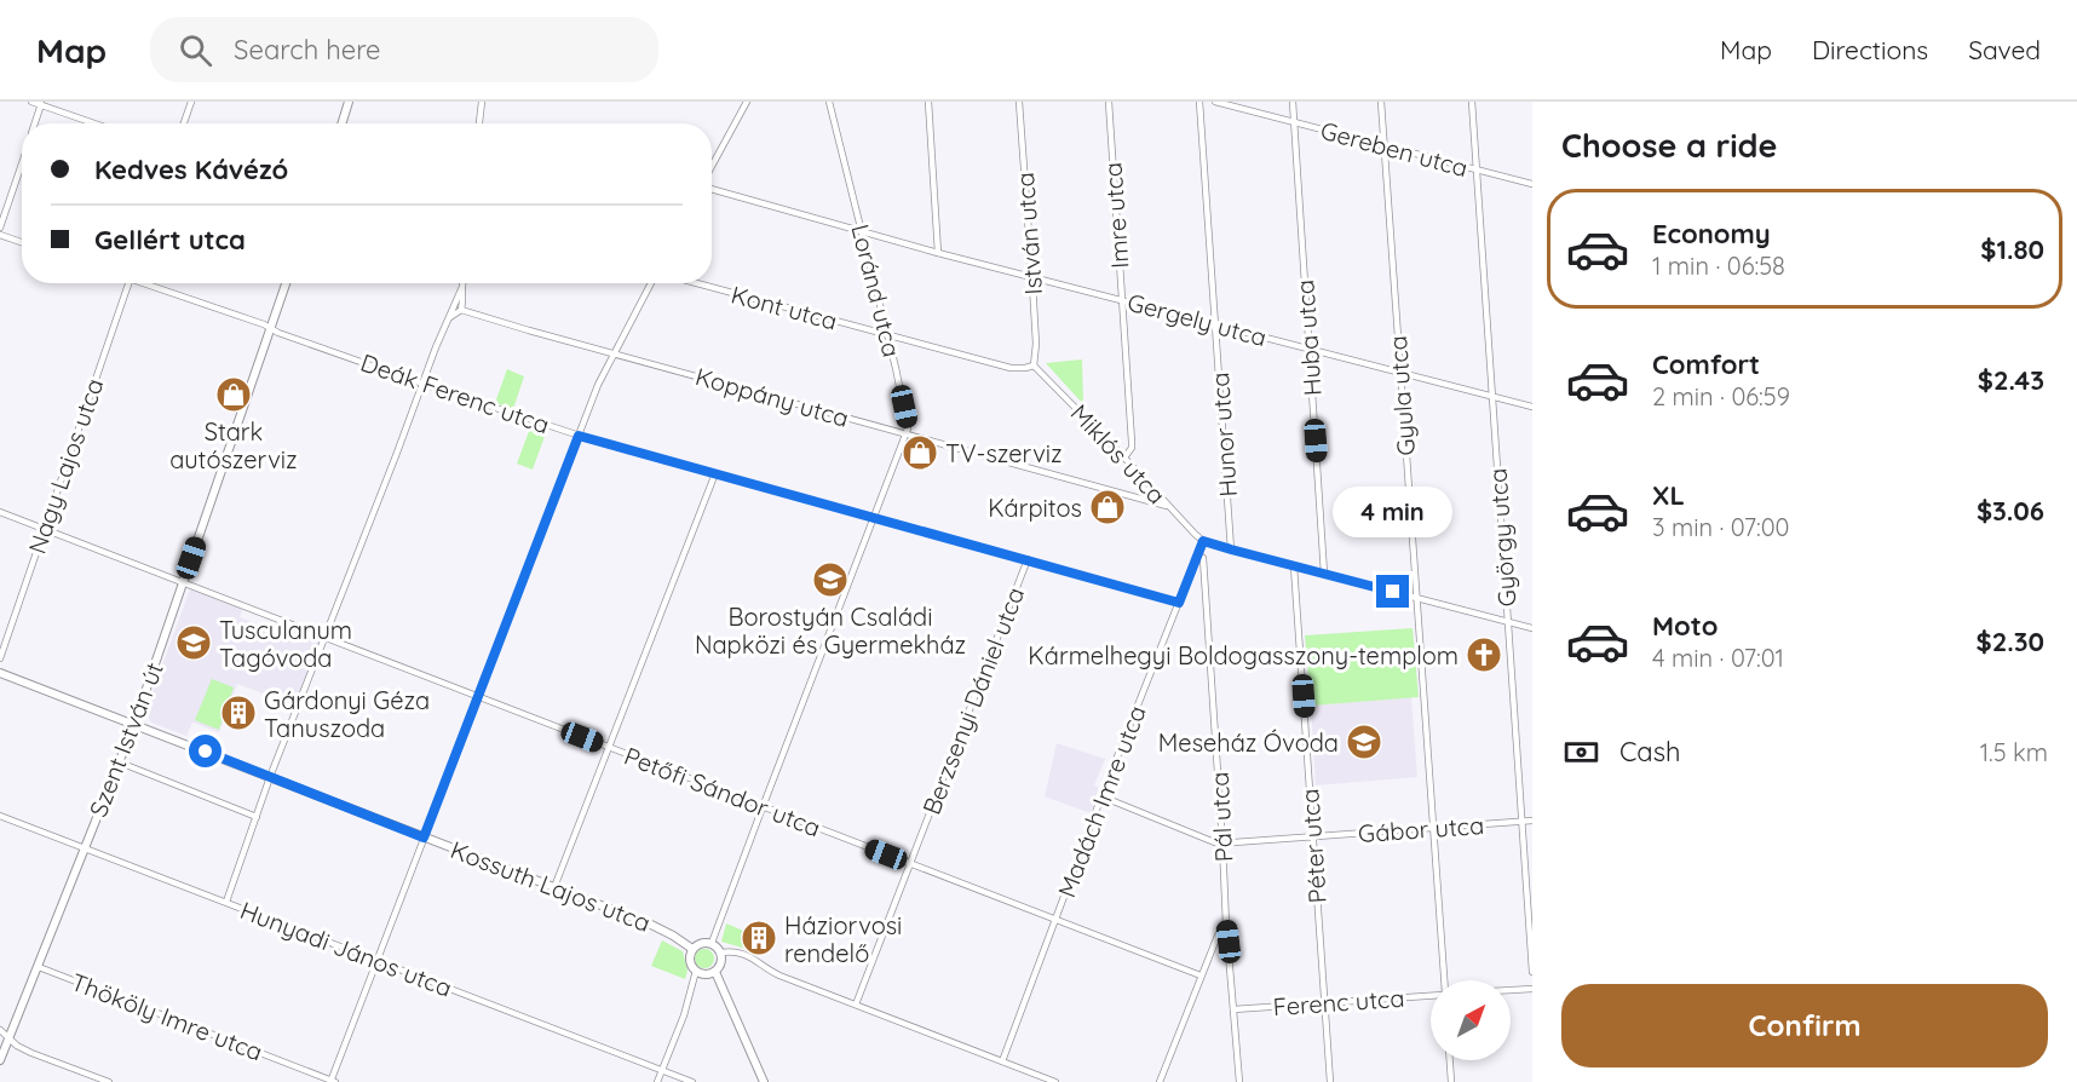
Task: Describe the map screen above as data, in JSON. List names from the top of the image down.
{
  "streets": {
    "street": [
      "Gereben utca",
      "Imre utca",
      "István utca",
      "Loránd utca",
      "Kont utca",
      "Gergely utca",
      "Huba utca",
      "Deák Ferenc utca",
      "Gyula utca",
      "Koppány utca",
      "Hunor utca",
      "Miklós utca",
      "Nagy Lajos utca",
      "György utca",
      "Berzsenyi Dániel utca",
      "Szent István út",
      "Petőfi Sándor utca",
      "Madách Imre utca",
      "Pál utca",
      "Gábor utca",
      "Péter utca",
      "Kossuth Lajos utca",
      "Hunyadi János utca",
      "Ferenc utca",
      "Thököly Imre utca"
    ]
  },
  "crossings": [
    ["Gereben utca", "Huba utca"],
    ["Gereben utca", "Gyula utca"],
    ["Gereben utca", "György utca"],
    ["Imre utca", "Gergely utca"],
    ["Imre utca", "Miklós utca"],
    ["István utca", "Kont utca"],
    ["István utca", "Gergely utca"],
    ["István utca", "Miklós utca"],
    ["Loránd utca", "Kont utca"],
    ["Loránd utca", "Gergely utca"],
    ["Loránd utca", "Deák Ferenc utca"],
    ["Loránd utca", "Koppány utca"],
    ["Loránd utca", "Petőfi Sándor utca"],
    ["Loránd utca", "Kossuth Lajos utca"],
    ["Kont utca", "Miklós utca"],
    ["Gergely utca", "Huba utca"],
    ["Gergely utca", "Gyula utca"],
    ["Gergely utca", "Hunor utca"],
    ["Gergely utca", "György utca"],
    ["Deák Ferenc utca", "Berzsenyi Dániel utca"],
    ["Deák Ferenc utca", "Szent István út"],
    ["Deák Ferenc utca", "Madách Imre utca"],
    ["Gyula utca", "Gábor utca"],
    ["Koppány utca", "Miklós utca"],
    ["Miklós utca", "Madách Imre utca"],
    ["Nagy Lajos utca", "Petőfi Sándor utca"],
    ["György utca", "Gábor utca"],
    ["Berzsenyi Dániel utca", "Petőfi Sándor utca"],
    ["Szent István út", "Petőfi Sándor utca"],
    ["Szent István út", "Kossuth Lajos utca"],
    ["Szent István út", "Hunyadi János utca"],
    ["Szent István út", "Thököly Imre utca"],
    ["Petőfi Sándor utca", "Madách Imre utca"],
    ["Madách Imre utca", "Pál utca"],
    ["Pál utca", "Gábor utca"],
    ["Pál utca", "Ferenc utca"],
    ["Gábor utca", "Péter utca"],
    ["Péter utca", "Ferenc utca"]
  ],
  "places": {
    "shop": ["Stark autószerviz", "TV-szerviz", "Kárpitos"],
    "school or university": ["Borostyán Családi Napközi és Gyermekház", "Tusculanum Tagóvoda", "Meseház Óvoda"],
    "church": ["Kármelhegyi Boldogasszony-templom"],
    "building": ["Gárdonyi Géza Tanuszoda", "Háziorvosi rendelő"]
  },
  "north": "top right",
  "page": {
    "header": "Map",
    "search": "Search here",
    "nav": ["Map", "Directions", "Saved"],
    "heading": "Choose a ride",
    "banner": ["Kedves Kávézó", "Gellért utca"],
    "list": [
      {
        "name": "Economy",
        "note": "1 min · 06:58",
        "value": "$1.80"
      },
      {
        "name": "Comfort",
        "note": "2 min · 06:59",
        "value": "$2.43"
      },
      {
        "name": "XL",
        "note": "3 min · 07:00",
        "value": "$3.06"
      },
      {
        "name": "Moto",
        "note": "4 min · 07:01",
        "value": "$2.30"
      }
    ],
    "bubble": "4 min",
    "pay": ["Cash", "1.5 km"],
    "buttons": "Confirm"
  }
}
